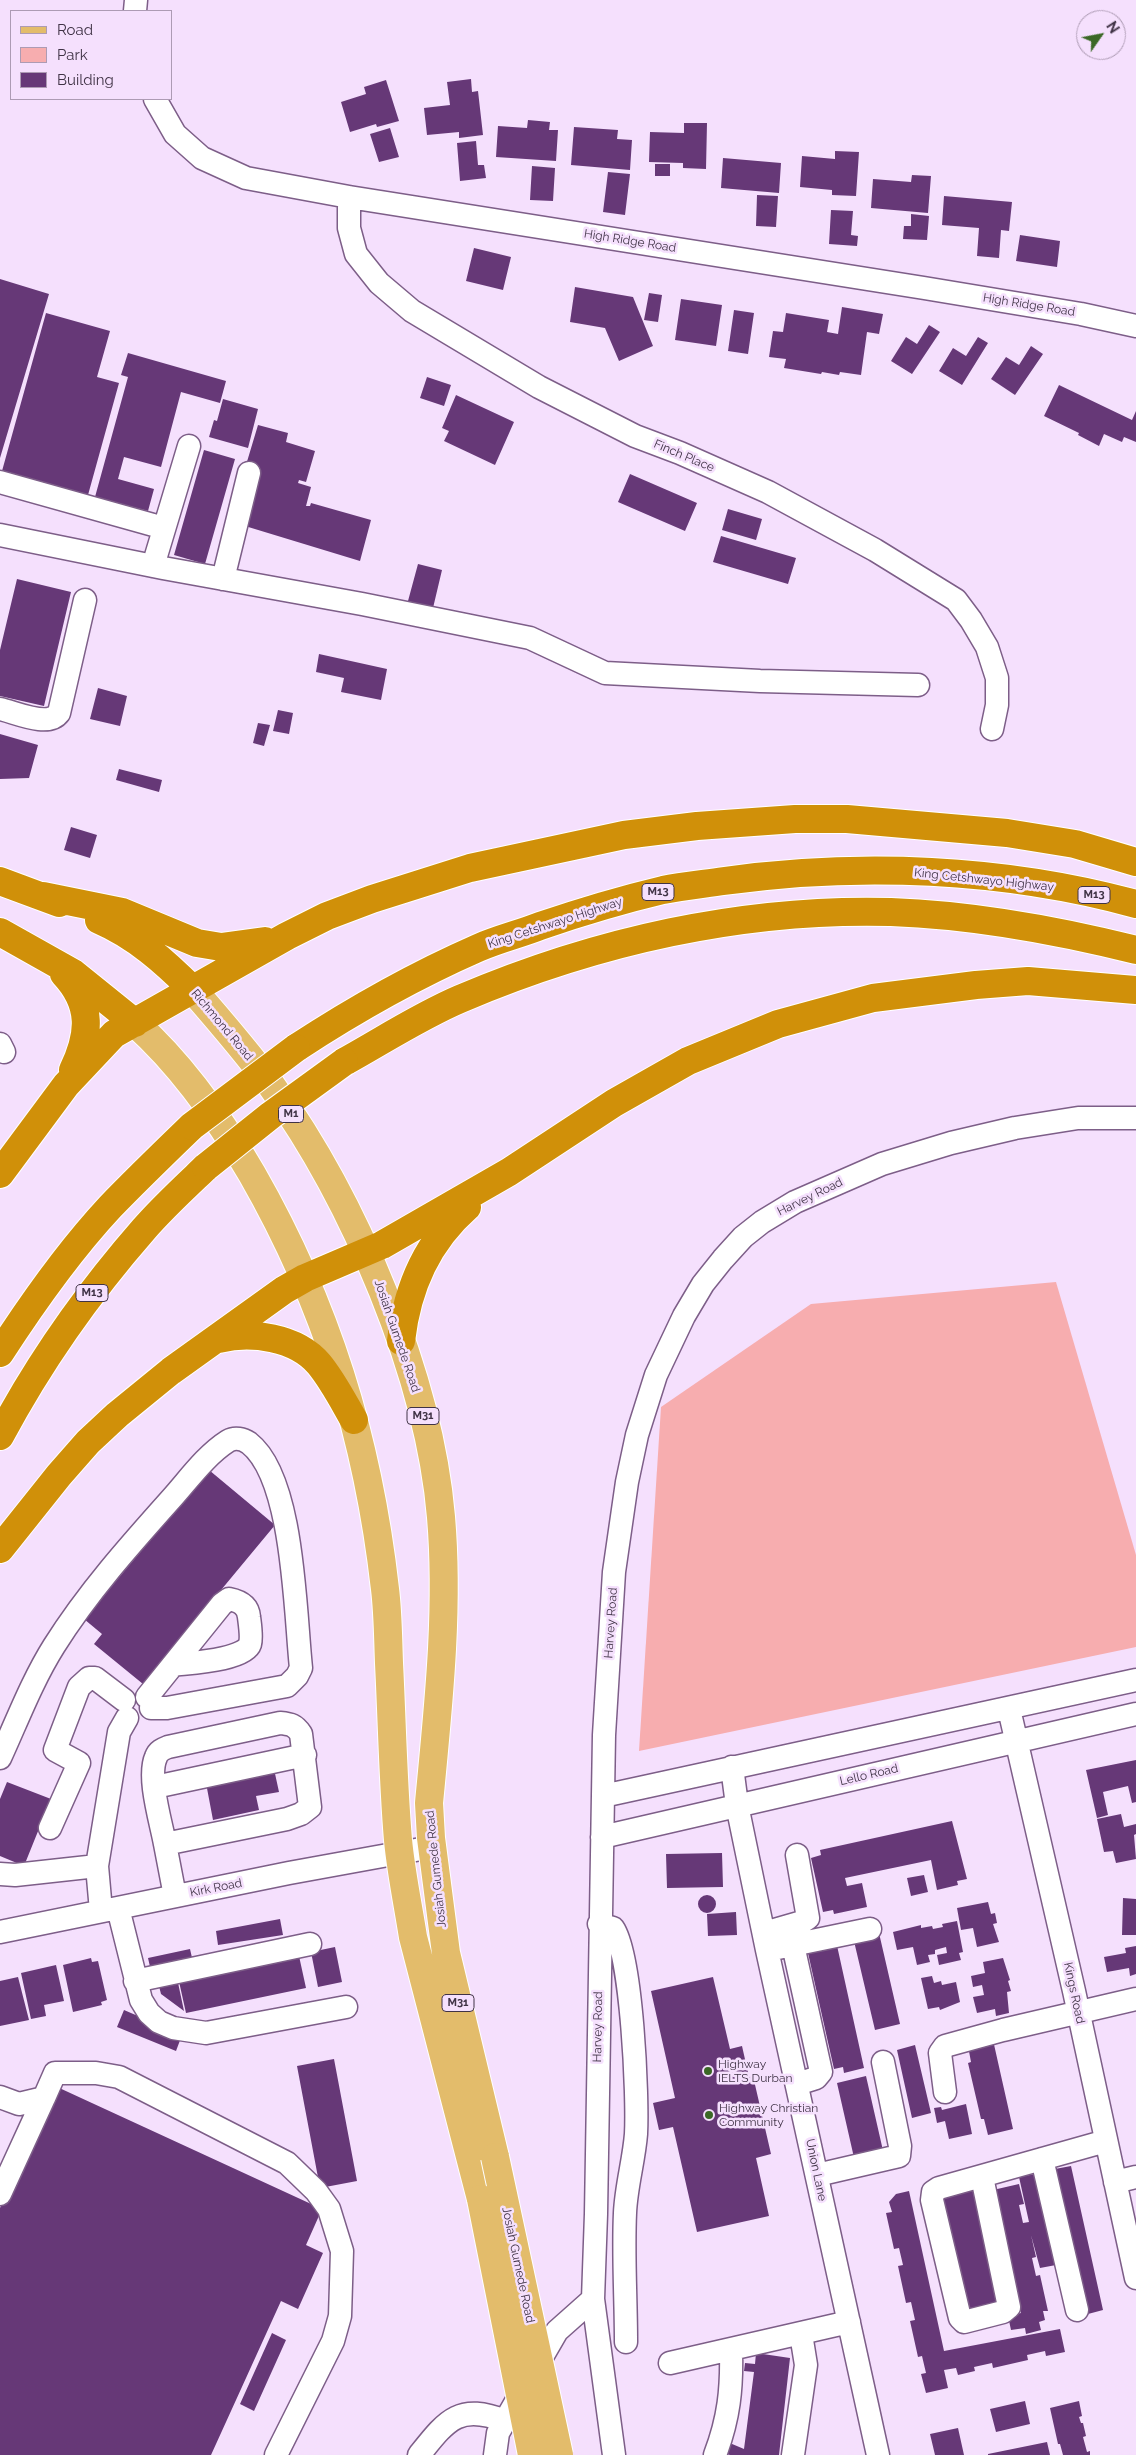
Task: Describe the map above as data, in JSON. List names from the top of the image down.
{
  "streets": {
    "highway": [
      "King Cetshwayo Highway",
      "M13",
      "Richmond Road",
      "M1"
    ],
    "main road": ["Josiah Gumede Road", "M31"],
    "street": [
      "High Ridge Road",
      "Finch Place",
      "Harvey Road",
      "Lello Road",
      "Kirk Road",
      "Kings Road",
      "Union Lane"
    ]
  },
  "crossings": [
    ["High Ridge Road", "Finch Place"],
    ["Richmond Road", "Josiah Gumede Road"],
    ["Harvey Road", "Lello Road"],
    ["Josiah Gumede Road", "Kirk Road"],
    ["Lello Road", "Kings Road"],
    ["Lello Road", "Union Lane"]
  ],
  "places": ["Highway IELTS Durban", "Highway Christian Community"],
  "legend": ["Road", "Park", "Building"],
  "north": "top right"
}
